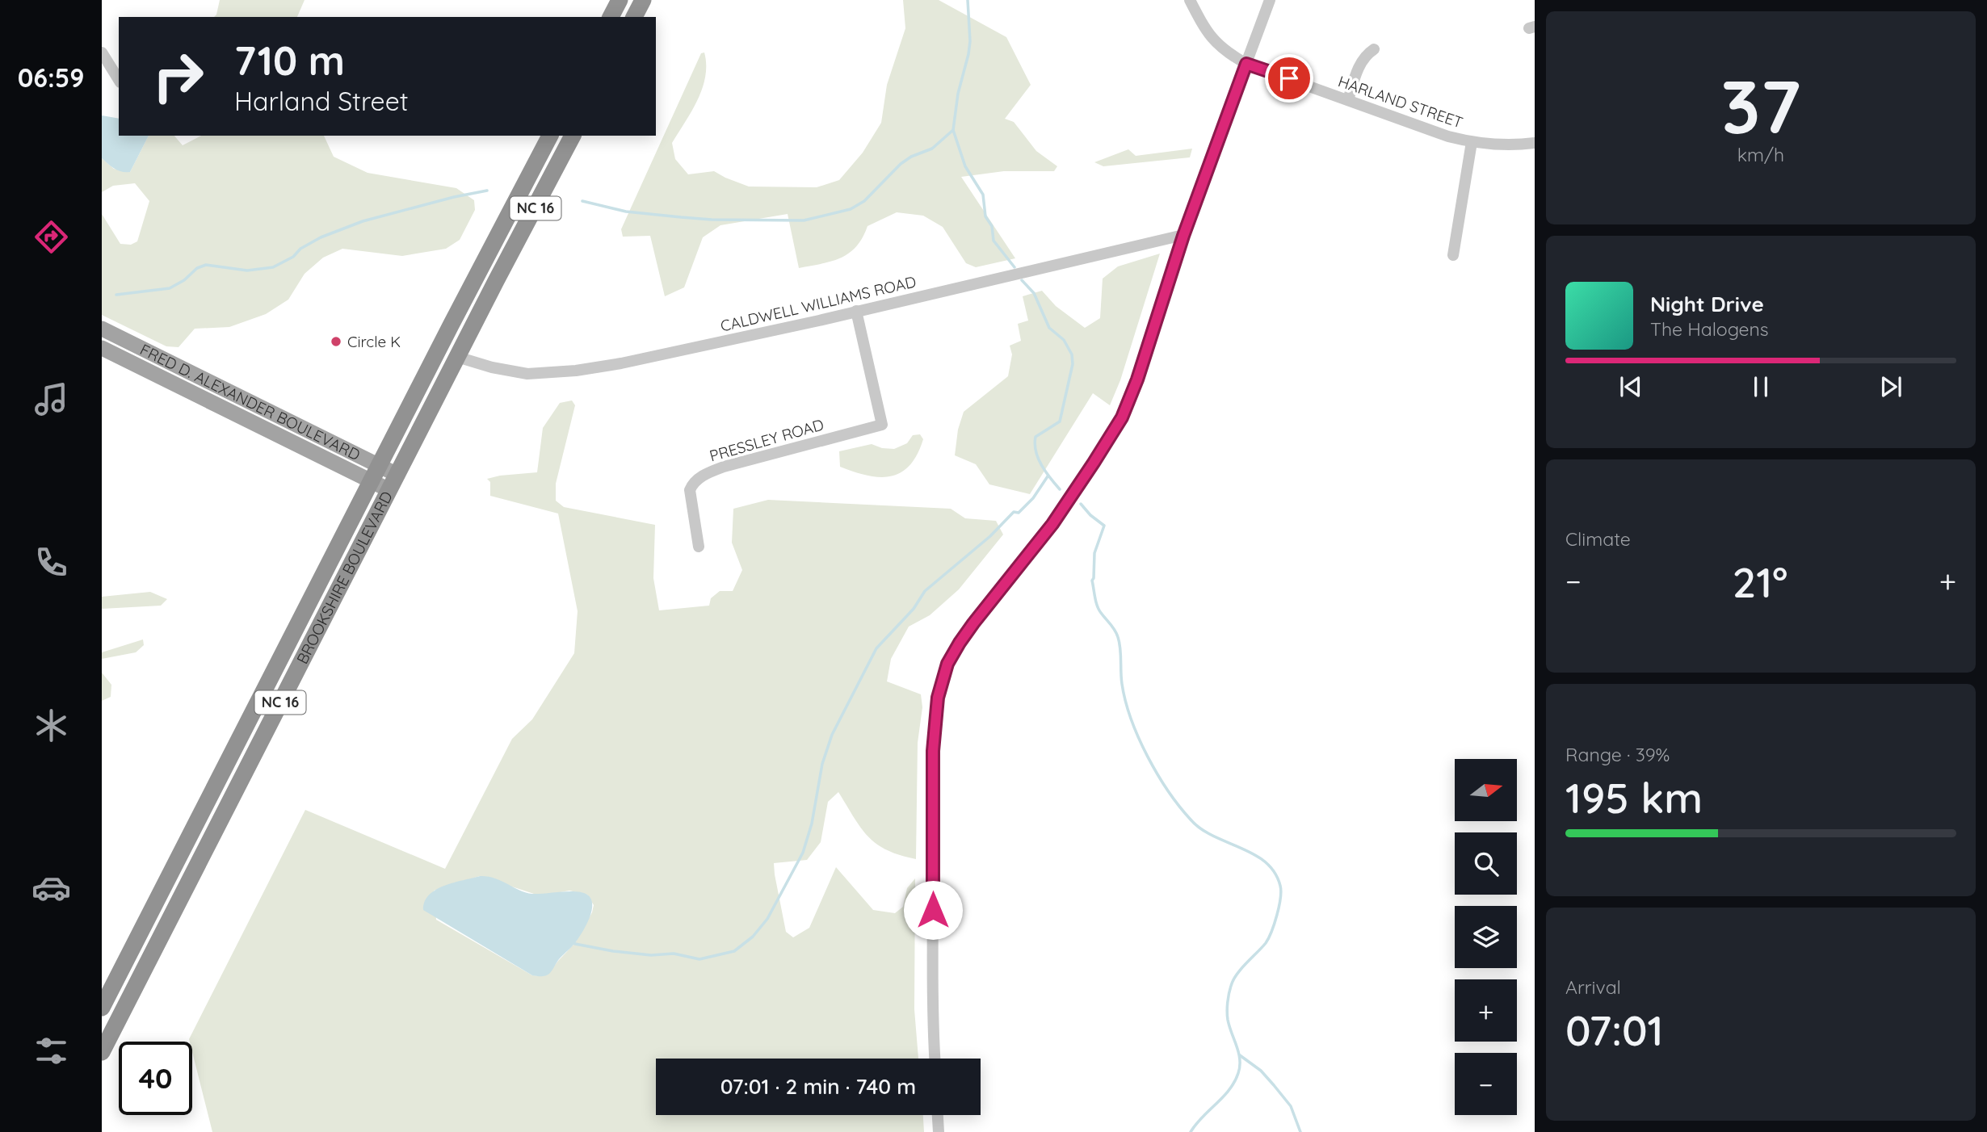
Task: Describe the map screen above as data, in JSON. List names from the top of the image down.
{
  "streets": {
    "highway": ["NC 16", "BROOKSHIRE BOULEVARD"],
    "main road": ["FRED D. ALEXANDER BOULEVARD"],
    "street": ["HARLAND STREET", "CALDWELL WILLIAMS ROAD", "PRESSLEY ROAD"]
  },
  "crossings": [
    ["CALDWELL WILLIAMS ROAD", "PRESSLEY ROAD"],
    ["CALDWELL WILLIAMS ROAD", "BROOKSHIRE BOULEVARD"],
    ["FRED D. ALEXANDER BOULEVARD", "BROOKSHIRE BOULEVARD"]
  ],
  "places": ["Circle K"],
  "north": "right",
  "page": {
    "tabs": "06:59",
    "tile": [
      ["37", "km/h"],
      "Climate",
      ["Range · 39%", "195 km"],
      ["Arrival", "07:01"]
    ],
    "turn": ["710 m", "Harland Street"],
    "song": ["Night Drive", "The Halogens"],
    "heat": ["−", "21°", "+"],
    "map_buttons": ["+", "−"],
    "limit": "40",
    "trip": "07:01 · 2 min · 740 m"
  }
}
